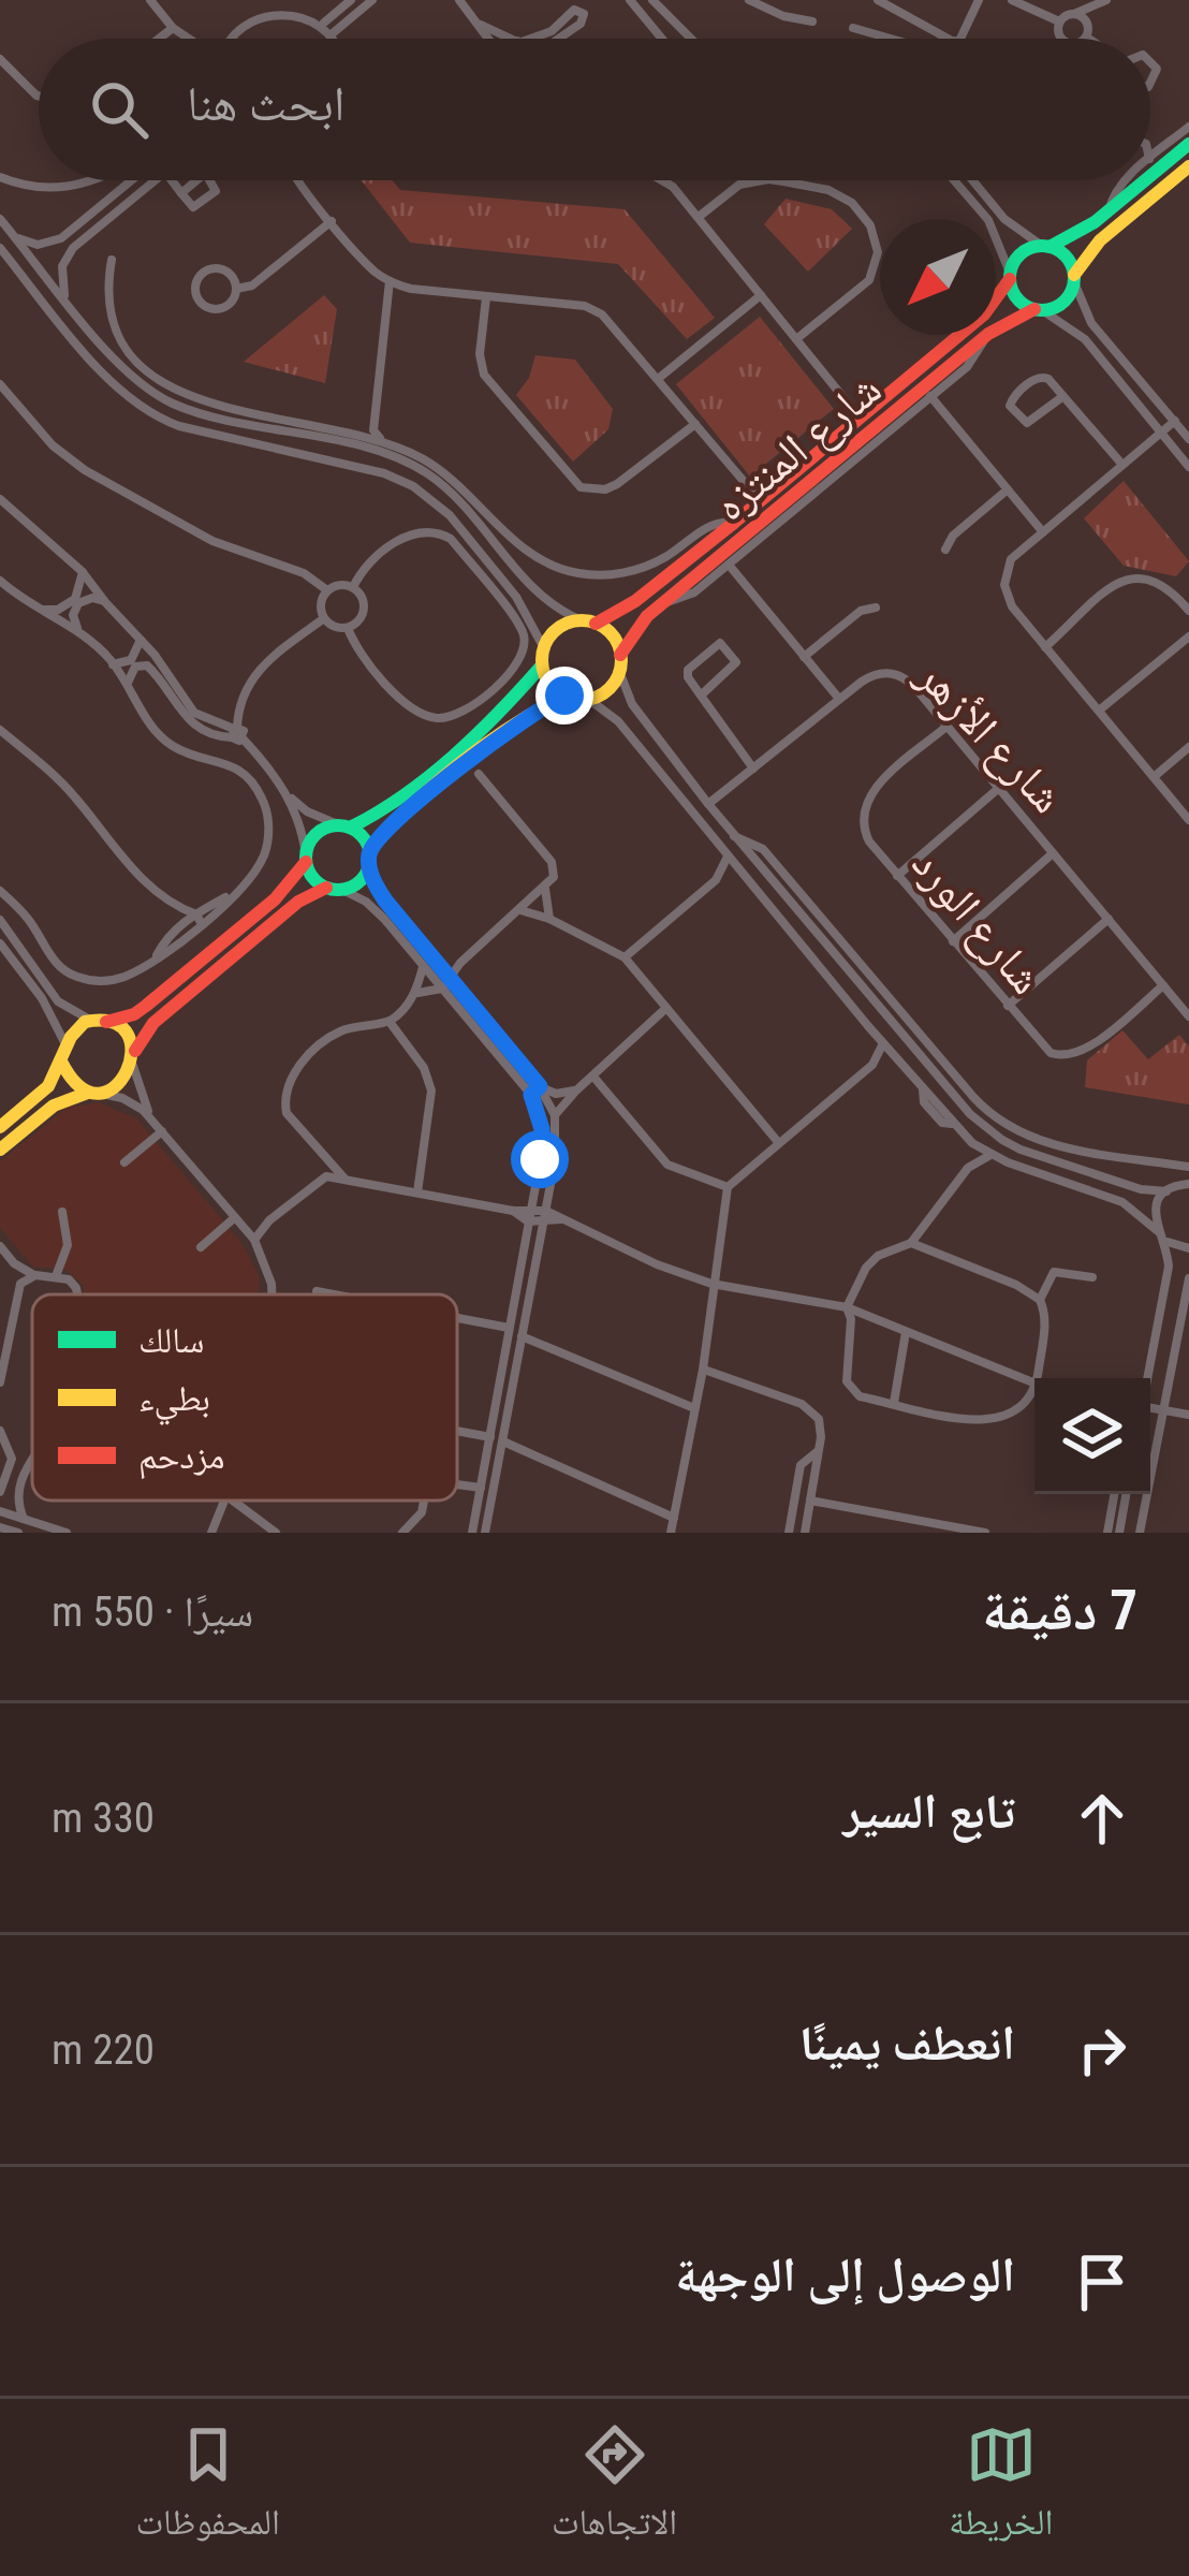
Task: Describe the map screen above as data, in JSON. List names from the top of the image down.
{
  "streets": {
    "street": ["شارع المنتزه", "شارع الأزهر", "شارع الورد"]
  },
  "crossings": [
    ["شارع الأزهر", "شارع الورد"]
  ],
  "legend": ["سالك", "بطيء", "مزدحم"],
  "north": "bottom left",
  "page": {
    "search": "ابحث هنا",
    "heading": ["7 دقيقة", "سيرًا · 550 m"],
    "list": [
      ["تابع السير", "330 m"],
      ["انعطف يمينًا", "220 m"],
      "الوصول إلى الوجهة"
    ],
    "nav": ["الخريطة", "الاتجاهات", "المحفوظات"]
  }
}
